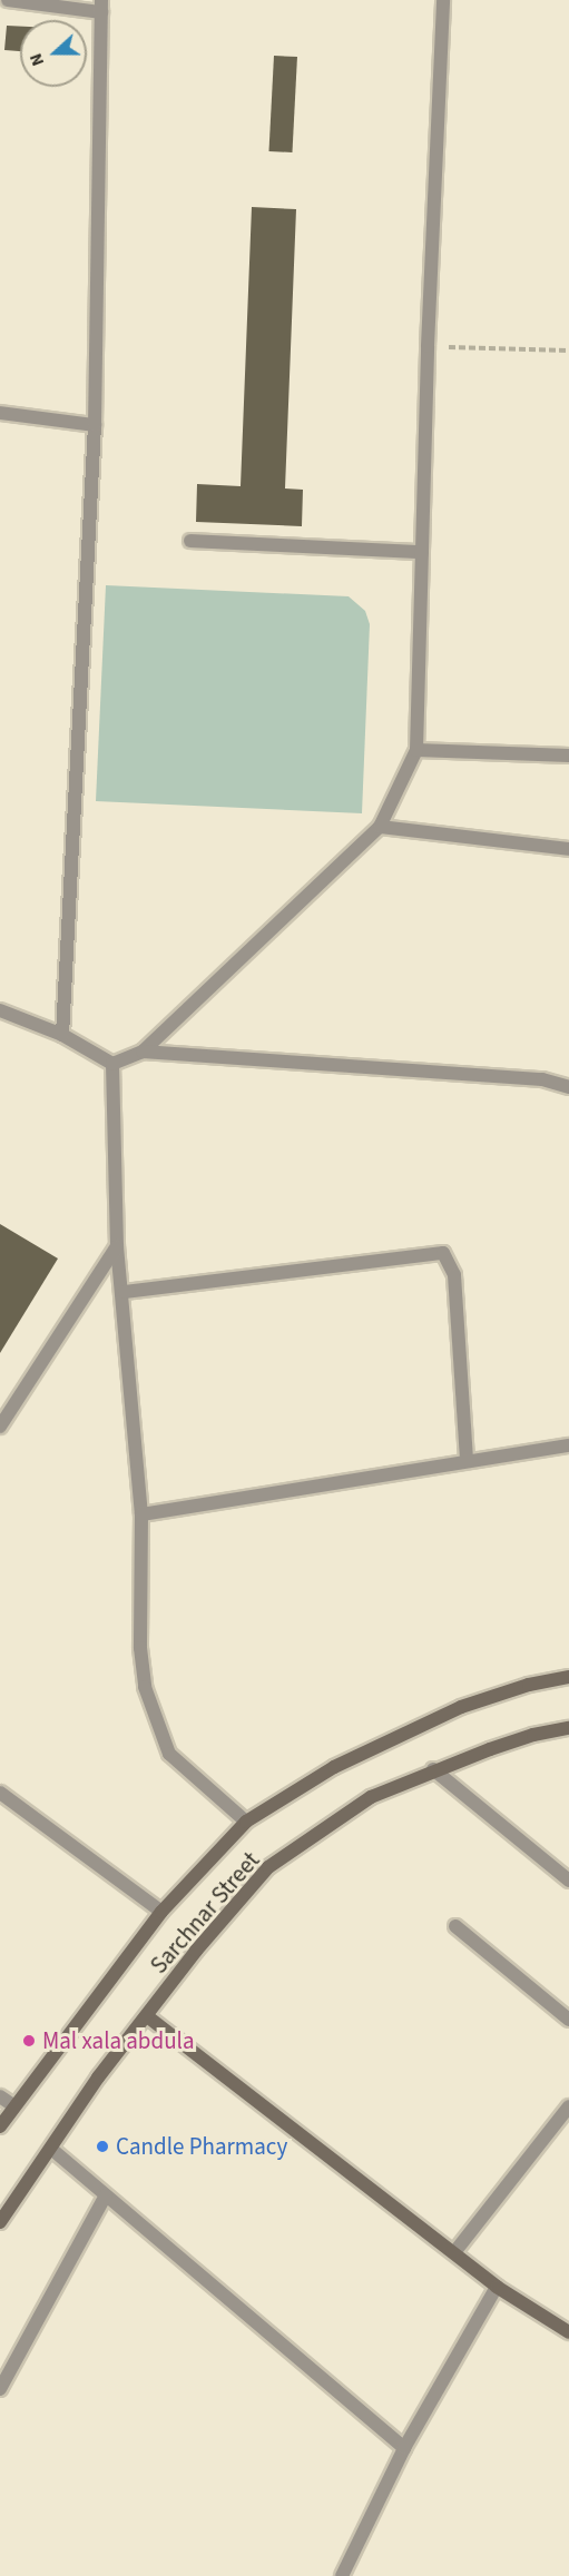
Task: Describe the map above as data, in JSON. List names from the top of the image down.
{
  "streets": {
    "street": ["Sarchnar Street"]
  },
  "places": ["Mal xala abdula", "Candle Pharmacy"],
  "north": "left"
}
